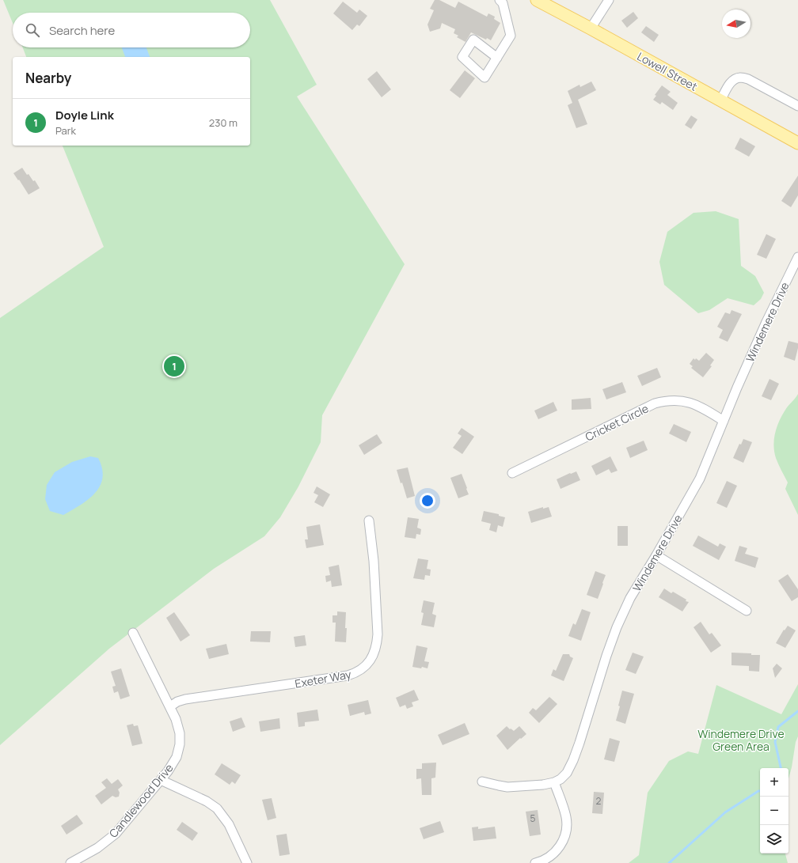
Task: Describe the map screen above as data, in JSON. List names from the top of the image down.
{
  "streets": {
    "main road": ["Lowell Street"],
    "street": [
      "Windemere Drive",
      "Cricket Circle",
      "Exeter Way",
      "Candlewood Drive"
    ]
  },
  "crossings": [
    ["Windemere Drive", "Cricket Circle"],
    ["Exeter Way", "Candlewood Drive"]
  ],
  "parks": ["Windemere Drive Green Area"],
  "house_numbers": ["2", "5"],
  "north": "left",
  "page": {
    "search": "Search here",
    "heading": "Nearby",
    "list": [
      {
        "mark": "1",
        "name": "Doyle Link",
        "note": "Park",
        "value": "230 m"
      }
    ],
    "pins": "1",
    "map_buttons": ["+", "−"]
  }
}
